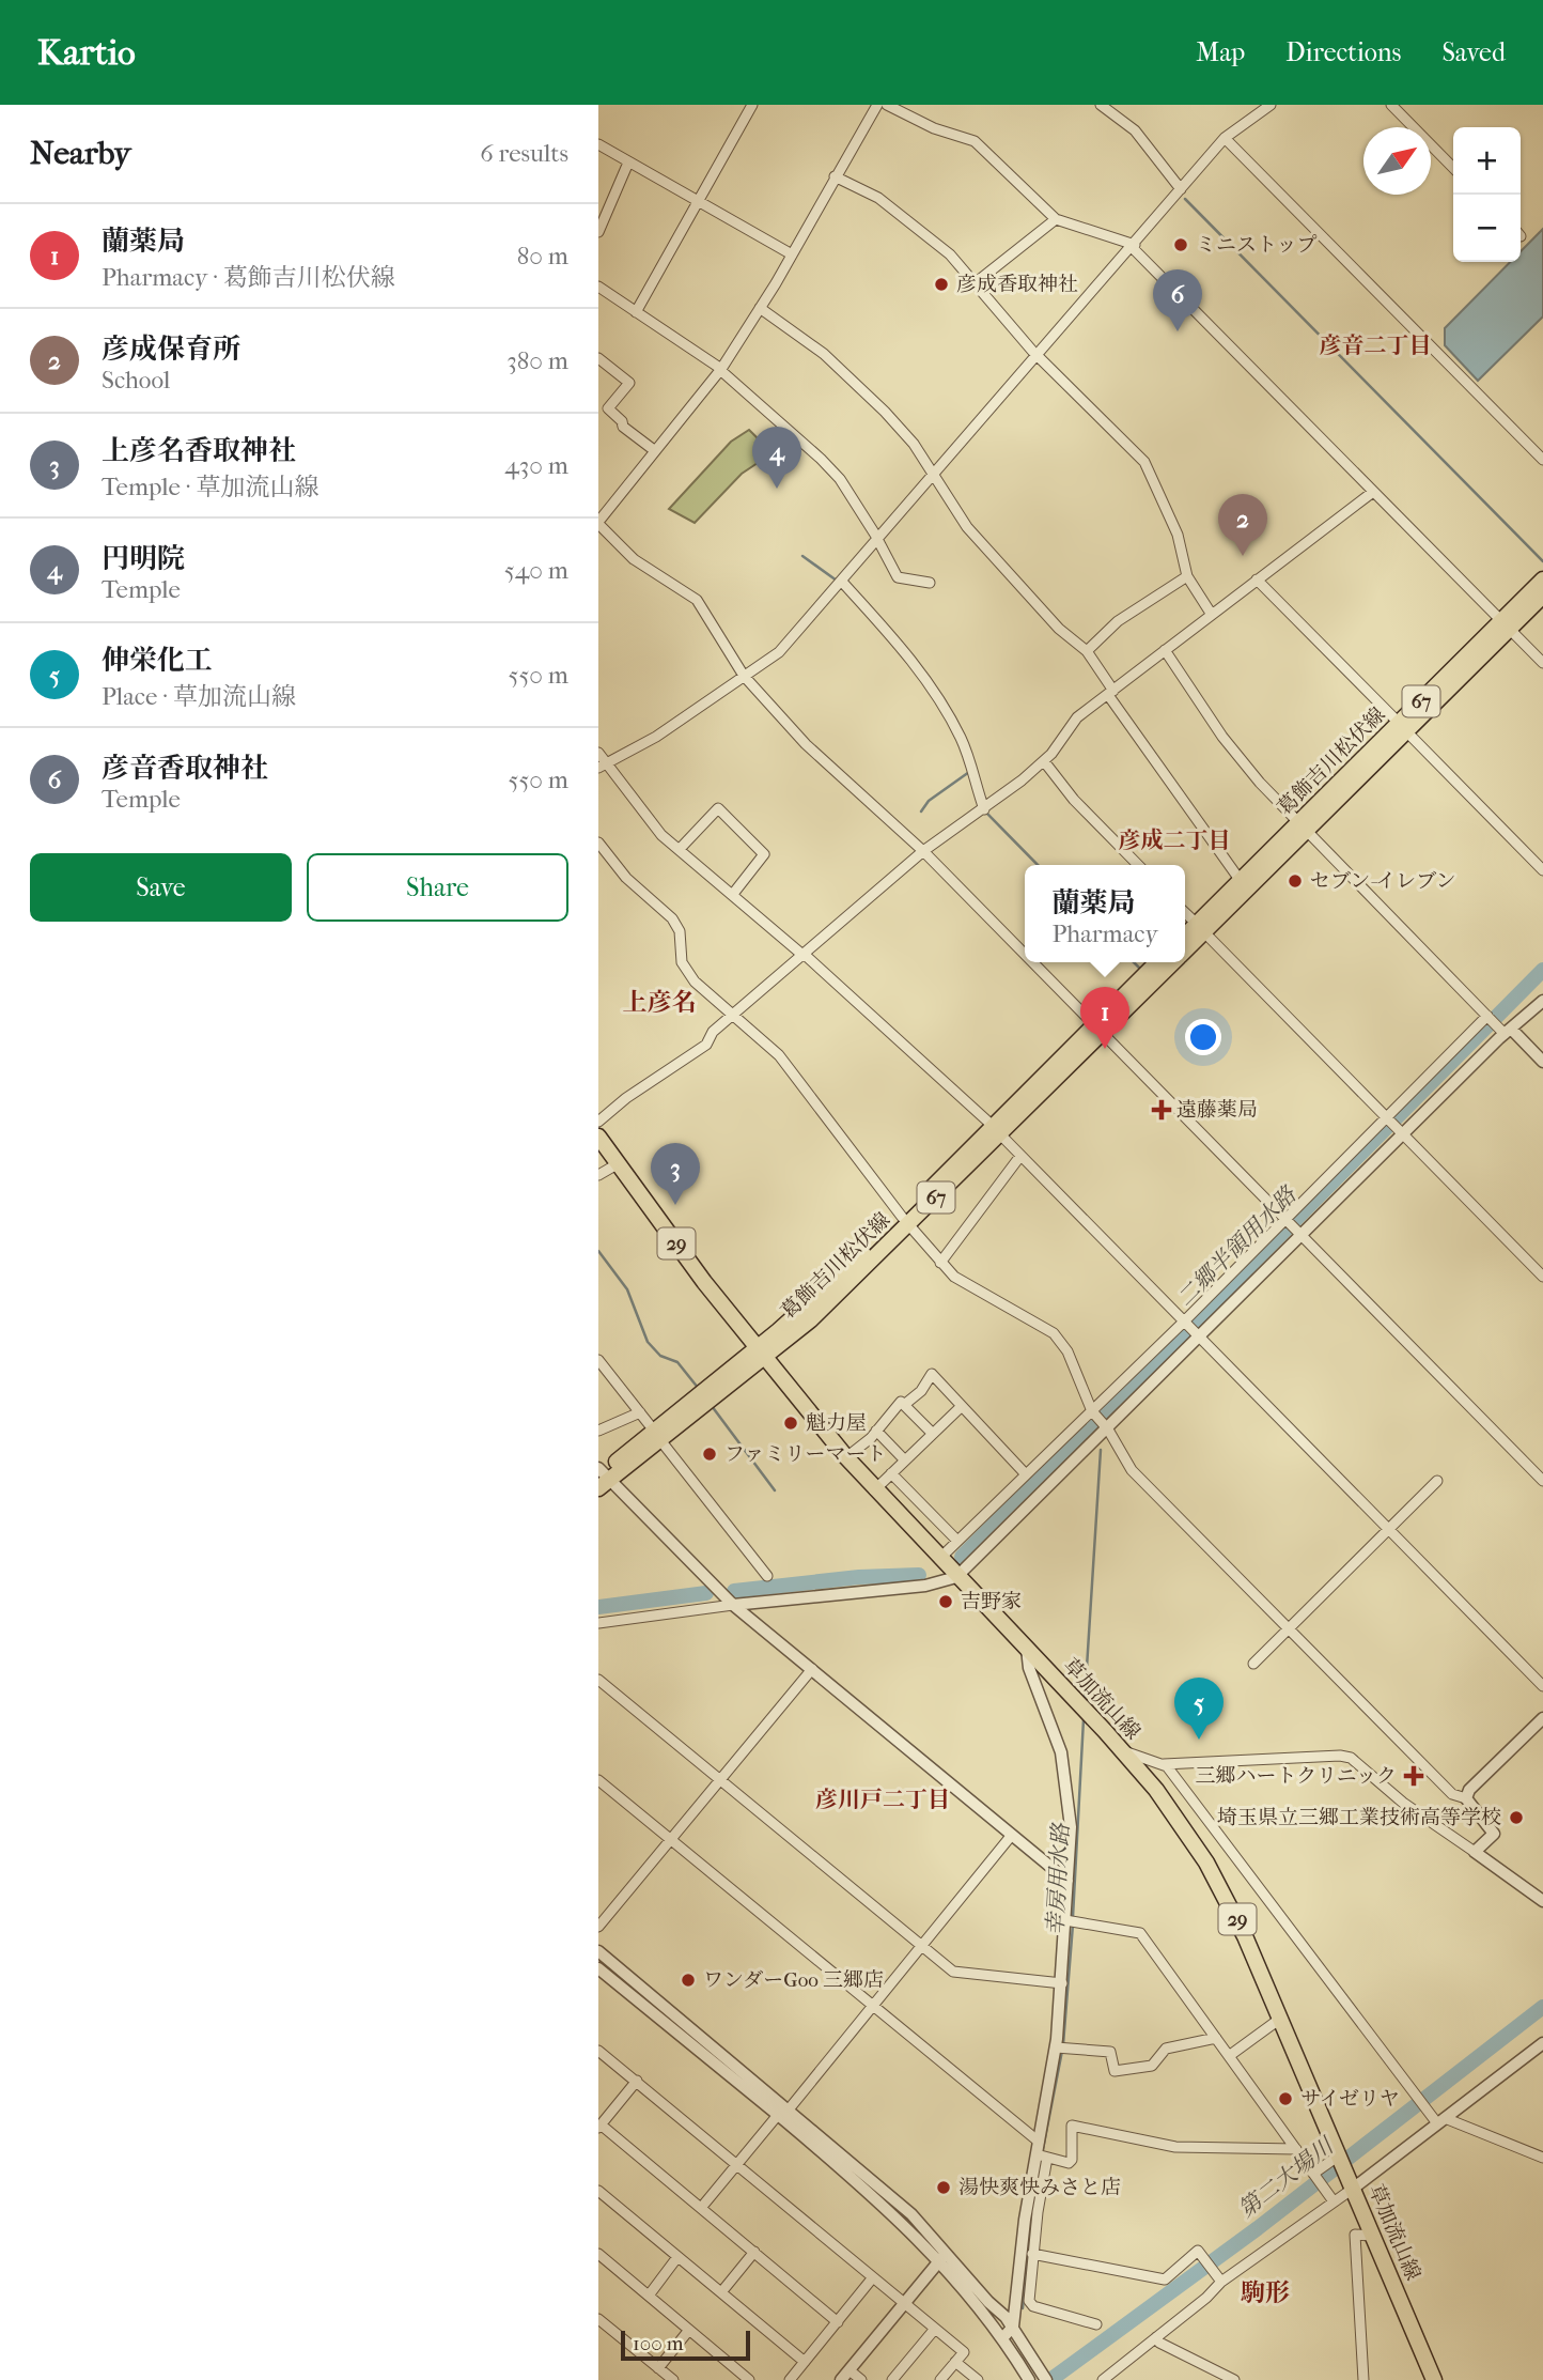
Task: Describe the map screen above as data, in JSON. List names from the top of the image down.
{
  "streets": {
    "main road": [
      "67",
      "葛飾吉川松伏線",
      "29",
      "草加流山線"
    ]
  },
  "crossings": [
    ["葛飾吉川松伏線", "草加流山線"]
  ],
  "districts": [
    "彦音二丁目",
    "彦成二丁目",
    "上彦名",
    "彦川戸二丁目",
    "駒形"
  ],
  "water": ["二郷半領用水路", "幸房用水路", "第二大場川"],
  "places": {
    "other": [
      "ミニストップ",
      "彦成香取神社",
      "セブン-イレブン",
      "魁力屋",
      "ファミリーマート",
      "吉野家",
      "埼玉県立三郷工業技術高等学校",
      "ワンダーGoo 三郷店",
      "サイゼリヤ",
      "湯快爽快みさと店"
    ],
    "health": ["遠藤薬局", "三郷ハートクリニック"]
  },
  "scale_bar": "100 m",
  "north": "top right",
  "page": {
    "header": "Kartio",
    "nav": ["Map", "Directions", "Saved"],
    "heading": ["Nearby", "6 results"],
    "map_buttons": ["+", "−"],
    "list": [
      {
        "mark": "1",
        "name": "蘭薬局",
        "note": "Pharmacy · 葛飾吉川松伏線",
        "value": "80 m"
      },
      {
        "mark": "2",
        "name": "彦成保育所",
        "note": "School",
        "value": "380 m"
      },
      {
        "mark": "3",
        "name": "上彦名香取神社",
        "note": "Temple · 草加流山線",
        "value": "430 m"
      },
      {
        "mark": "4",
        "name": "円明院",
        "note": "Temple",
        "value": "540 m"
      },
      {
        "mark": "5",
        "name": "伸栄化工",
        "note": "Place · 草加流山線",
        "value": "550 m"
      },
      {
        "mark": "6",
        "name": "彦音香取神社",
        "note": "Temple",
        "value": "550 m"
      }
    ],
    "pins": [
      "6",
      "4",
      "2",
      "1",
      "3",
      "5"
    ],
    "buttons": ["Save", "Share"],
    "popup": ["蘭薬局", "Pharmacy"],
    "scale": "100 m"
  }
}
